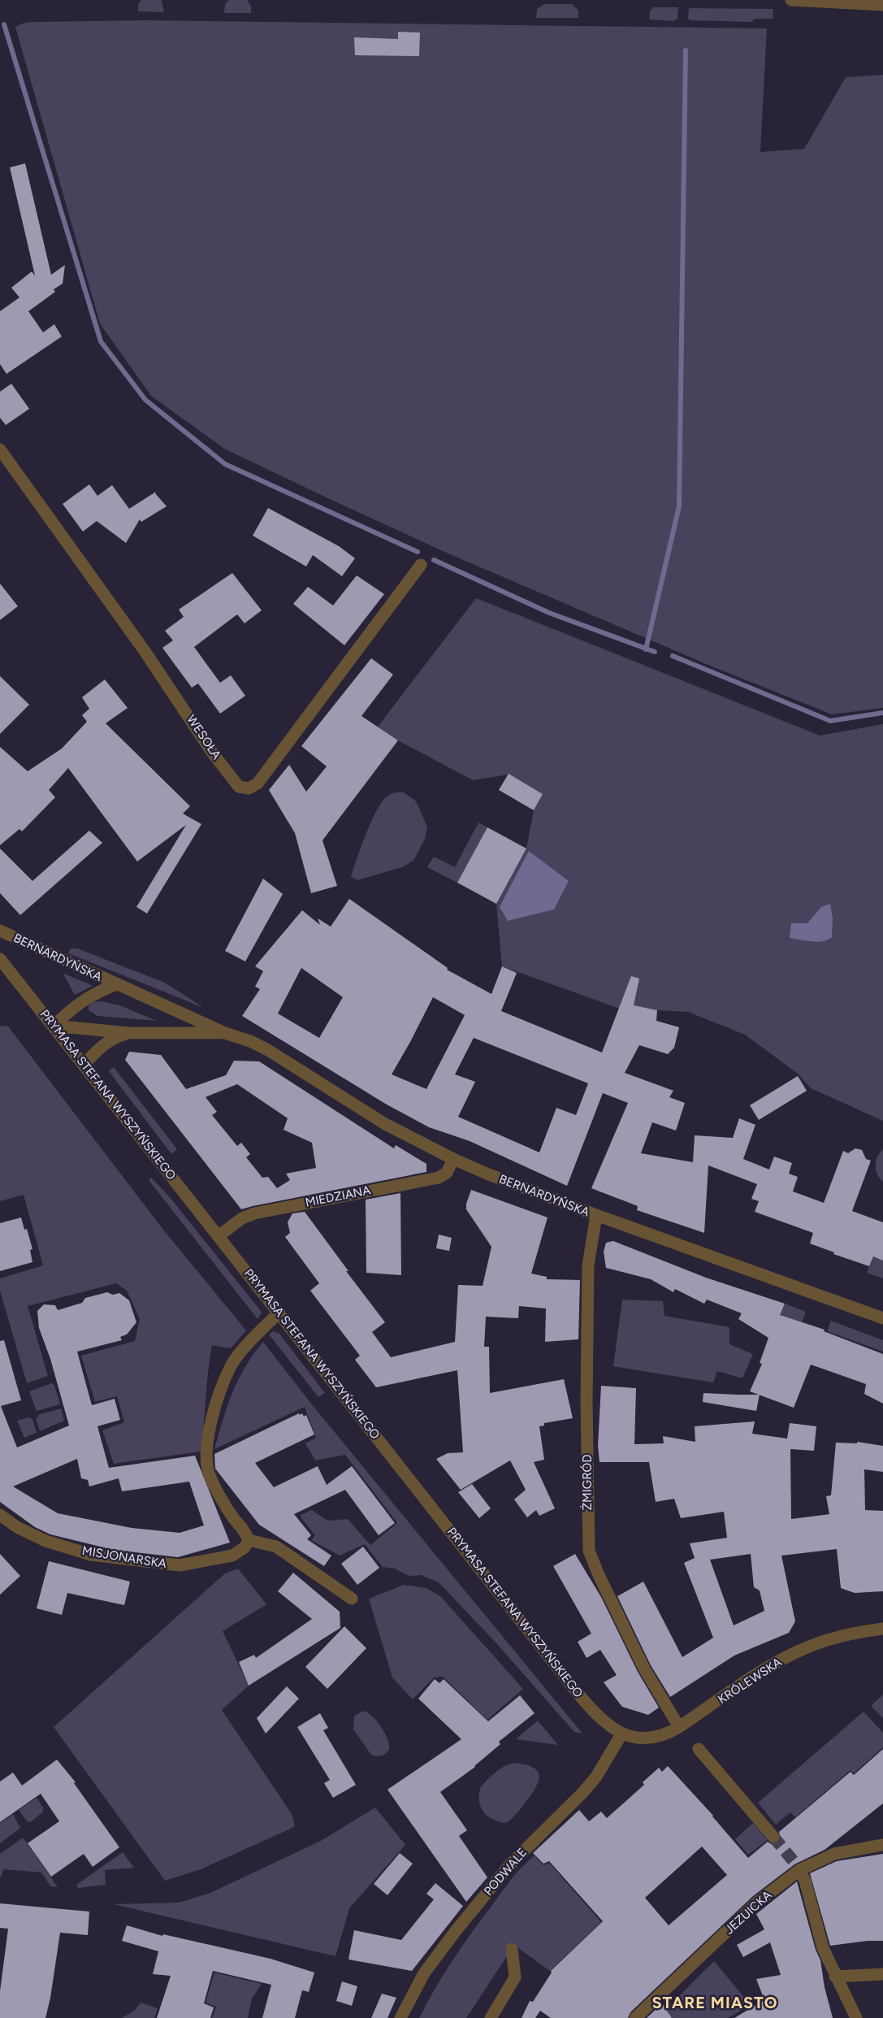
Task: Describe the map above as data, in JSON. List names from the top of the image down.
{
  "streets": {
    "street": [
      "WESOŁA",
      "BERNARDYŃSKA",
      "PRYMASA STEFANA WYSZYŃSKIEGO",
      "MIEDZIANA",
      "ŻMIGRÓD",
      "MISJONARSKA",
      "KRÓLEWSKA",
      "PODWALE",
      "JEZUICKA"
    ]
  },
  "crossings": [
    ["BERNARDYŃSKA", "PRYMASA STEFANA WYSZYŃSKIEGO"],
    ["BERNARDYŃSKA", "MIEDZIANA"],
    ["BERNARDYŃSKA", "ŻMIGRÓD"],
    ["PRYMASA STEFANA WYSZYŃSKIEGO", "MIEDZIANA"],
    ["PRYMASA STEFANA WYSZYŃSKIEGO", "KRÓLEWSKA"],
    ["PRYMASA STEFANA WYSZYŃSKIEGO", "PODWALE"],
    ["ŻMIGRÓD", "KRÓLEWSKA"],
    ["KRÓLEWSKA", "PODWALE"]
  ],
  "districts": ["STARE MIASTO"]
}
